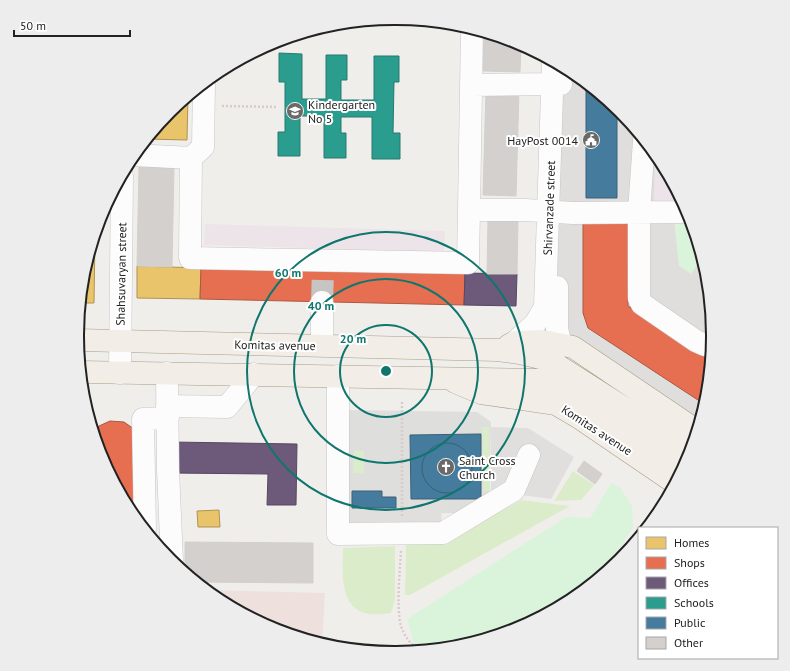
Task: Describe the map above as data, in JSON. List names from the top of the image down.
{
  "streets": {
    "main road": ["Komitas avenue"],
    "street": ["Shirvanzade street", "Shahsuvaryan street"]
  },
  "crossings": [
    ["Shirvanzade street", "Komitas avenue"],
    ["Shahsuvaryan street", "Komitas avenue"]
  ],
  "places": {
    "school or university": ["Kindergarten No 5"],
    "public building": ["HayPost 0014"],
    "church": ["Saint Cross Church"]
  },
  "legend": [
    "Homes",
    "Shops",
    "Offices",
    "Schools",
    "Public",
    "Other"
  ],
  "scale_bar": "50 m",
  "rings": ["60 m", "40 m", "20 m"]
}
